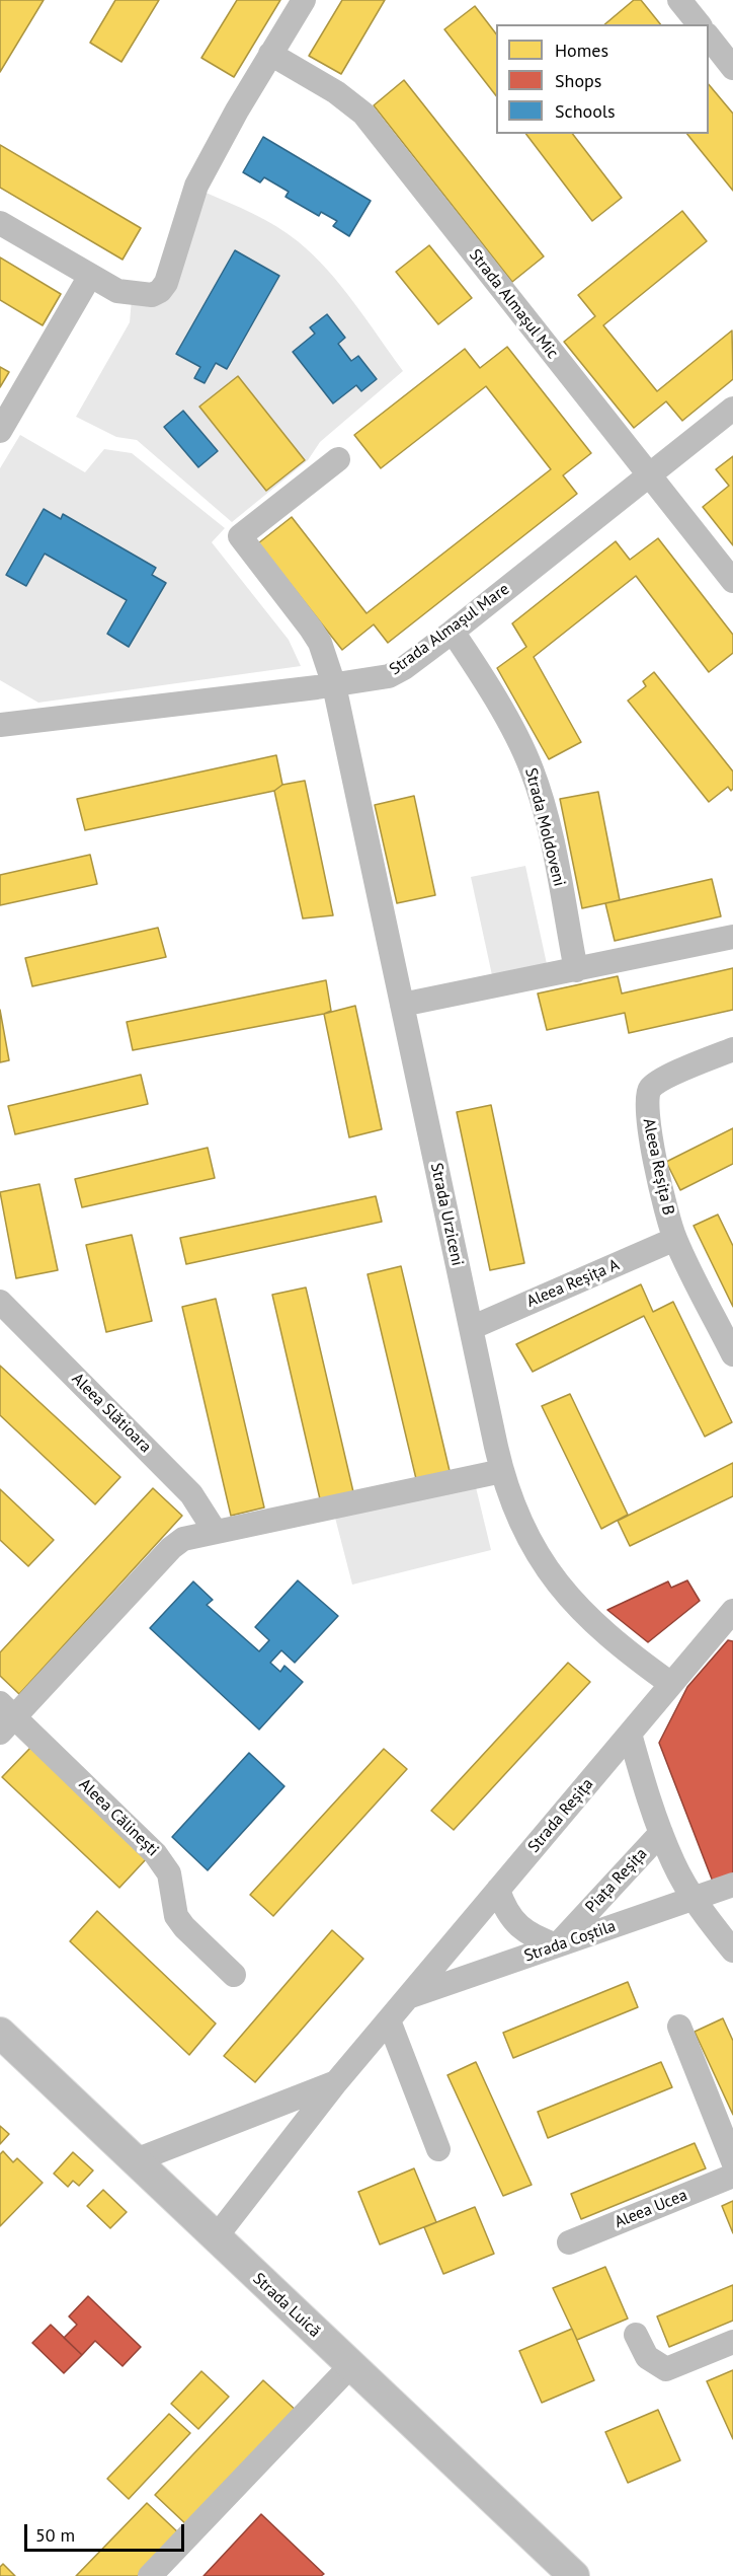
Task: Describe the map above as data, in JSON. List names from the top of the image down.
{
  "streets": {
    "main road": ["Strada Luică"],
    "street": [
      "Strada Almașul Mic",
      "Strada Almașul Mare",
      "Strada Moldoveni",
      "Aleea Reșița B",
      "Strada Urziceni",
      "Aleea Reșița A",
      "Aleea Slătioara",
      "Strada Reșița",
      "Aleea Călinești",
      "Piața Reșița",
      "Strada Coștila",
      "Aleea Ucea"
    ]
  },
  "crossings": [
    ["Strada Almașul Mic", "Strada Almașul Mare"],
    ["Strada Almașul Mare", "Strada Moldoveni"],
    ["Strada Almașul Mare", "Strada Urziceni"],
    ["Aleea Reșița B", "Aleea Reșița A"],
    ["Strada Urziceni", "Aleea Reșița A"],
    ["Strada Urziceni", "Strada Reșița"],
    ["Strada Reșița", "Piața Reșița"],
    ["Strada Reșița", "Strada Coștila"],
    ["Strada Reșița", "Strada Luică"],
    ["Piața Reșița", "Strada Coștila"]
  ],
  "legend": ["Homes", "Shops", "Schools"],
  "scale_bar": "50 m"
}
